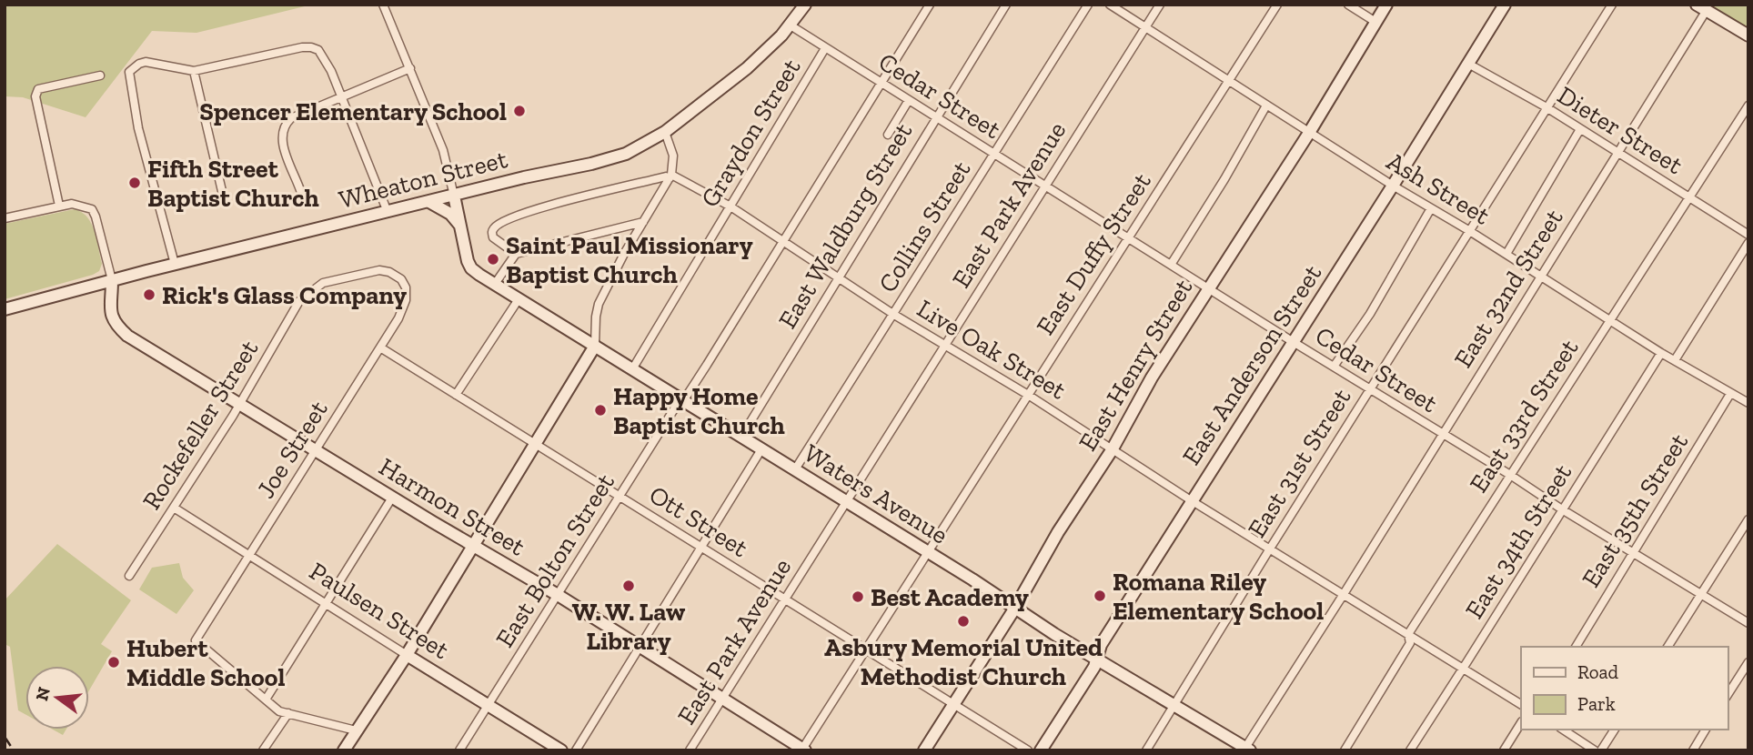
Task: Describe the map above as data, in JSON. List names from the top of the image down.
{
  "streets": {
    "main road": [
      "Wheaton Street",
      "East Henry Street",
      "East Anderson Street",
      "Waters Avenue",
      "Harmon Street",
      "Paulsen Street"
    ],
    "street": [
      "Cedar Street",
      "Dieter Street",
      "Graydon Street",
      "Ash Street",
      "East Park Avenue",
      "East Waldburg Street",
      "Collins Street",
      "East Duffy Street",
      "East 32nd Street",
      "Live Oak Street",
      "East 33rd Street",
      "Rockefeller Street",
      "Joe Street",
      "East 31st Street",
      "East 35th Street",
      "Ott Street",
      "East 34th Street",
      "East Bolton Street"
    ]
  },
  "crossings": [
    ["Cedar Street", "Graydon Street"],
    ["Cedar Street", "Wheaton Street"],
    ["Cedar Street", "East Park Avenue"],
    ["Cedar Street", "East Waldburg Street"],
    ["Cedar Street", "Collins Street"],
    ["Cedar Street", "East Duffy Street"],
    ["Cedar Street", "East 32nd Street"],
    ["Cedar Street", "East Henry Street"],
    ["Cedar Street", "East Anderson Street"],
    ["Cedar Street", "East 33rd Street"],
    ["Cedar Street", "East 31st Street"],
    ["Cedar Street", "East 35th Street"],
    ["Cedar Street", "East 34th Street"],
    ["Cedar Street", "East Bolton Street"],
    ["Dieter Street", "East 32nd Street"],
    ["Dieter Street", "East Anderson Street"],
    ["Dieter Street", "East 33rd Street"],
    ["Dieter Street", "East 31st Street"],
    ["Graydon Street", "Live Oak Street"],
    ["Graydon Street", "Waters Avenue"],
    ["Wheaton Street", "Harmon Street"],
    ["Ash Street", "East Park Avenue"],
    ["Ash Street", "East Duffy Street"],
    ["Ash Street", "East 32nd Street"],
    ["Ash Street", "East Henry Street"],
    ["Ash Street", "East Anderson Street"],
    ["Ash Street", "East 33rd Street"],
    ["Ash Street", "East 31st Street"],
    ["Ash Street", "East 35th Street"],
    ["Ash Street", "East 34th Street"],
    ["East Park Avenue", "Live Oak Street"],
    ["East Park Avenue", "Waters Avenue"],
    ["East Park Avenue", "Harmon Street"],
    ["East Park Avenue", "Ott Street"],
    ["East Waldburg Street", "Live Oak Street"],
    ["East Waldburg Street", "Waters Avenue"],
    ["Collins Street", "Live Oak Street"],
    ["Collins Street", "Waters Avenue"],
    ["East Duffy Street", "Live Oak Street"],
    ["East Duffy Street", "Waters Avenue"],
    ["East Duffy Street", "Harmon Street"],
    ["East Duffy Street", "Ott Street"],
    ["East 32nd Street", "Live Oak Street"],
    ["East 32nd Street", "Waters Avenue"],
    ["Live Oak Street", "East Henry Street"],
    ["Live Oak Street", "East Anderson Street"],
    ["Live Oak Street", "East 33rd Street"],
    ["Live Oak Street", "East 31st Street"],
    ["Live Oak Street", "East 34th Street"],
    ["Live Oak Street", "East Bolton Street"],
    ["East Henry Street", "Waters Avenue"],
    ["East Henry Street", "Ott Street"],
    ["East Anderson Street", "Waters Avenue"],
    ["Rockefeller Street", "Joe Street"],
    ["Rockefeller Street", "Harmon Street"],
    ["Rockefeller Street", "Paulsen Street"],
    ["Joe Street", "Harmon Street"],
    ["Joe Street", "Ott Street"],
    ["Joe Street", "Paulsen Street"],
    ["East 31st Street", "Waters Avenue"],
    ["Waters Avenue", "East Bolton Street"],
    ["Harmon Street", "East Bolton Street"],
    ["Ott Street", "East Bolton Street"],
    ["East Bolton Street", "Paulsen Street"]
  ],
  "places": [
    "Spencer Elementary School",
    "Fifth Street Baptist Church",
    "Saint Paul Missionary Baptist Church",
    "Rick's Glass Company",
    "Happy Home Baptist Church",
    "W. W. Law Library",
    "Romana Riley Elementary School",
    "Best Academy",
    "Asbury Memorial United Methodist Church",
    "Hubert Middle School"
  ],
  "legend": ["Road", "Park"],
  "north": "left"
}
